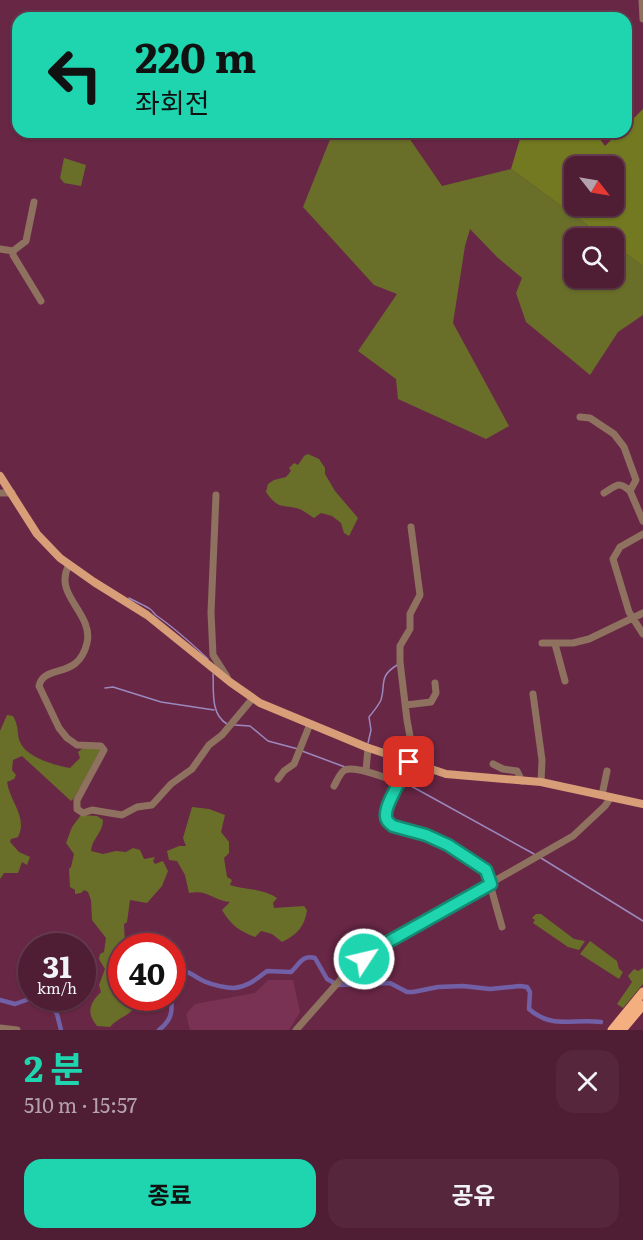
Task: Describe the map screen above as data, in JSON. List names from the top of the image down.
{
  "north": "bottom right",
  "page": {
    "turn": ["220 m", "좌회전"],
    "speed": "31 km/h",
    "limit": "40",
    "heading": ["2 분", "510 m · 15:57"],
    "buttons": ["종료", "공유"]
  }
}
